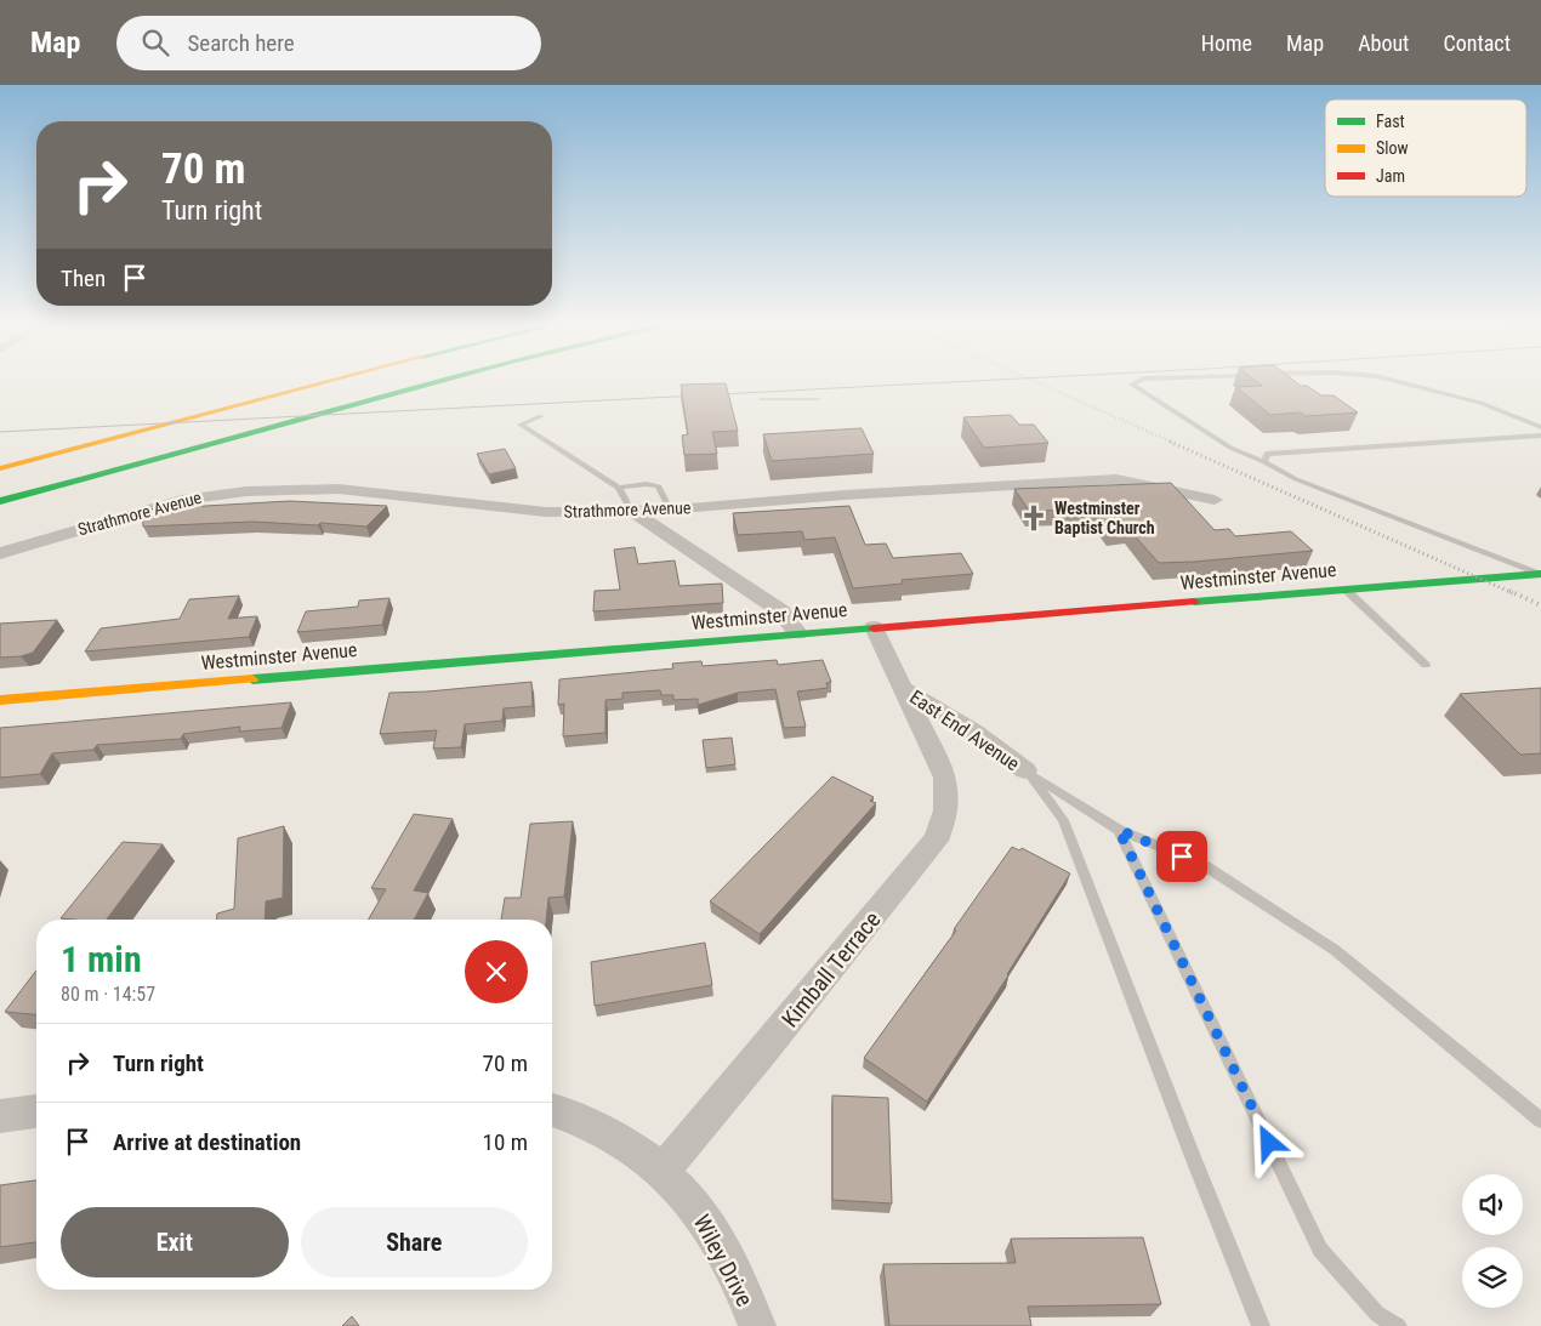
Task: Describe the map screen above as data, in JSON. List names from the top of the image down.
{
  "streets": {
    "main road": ["Westminster Avenue"],
    "street": [
      "Strathmore Avenue",
      "East End Avenue",
      "Kimball Terrace",
      "Wiley Drive"
    ]
  },
  "crossings": [
    ["Westminster Avenue", "Kimball Terrace"],
    ["East End Avenue", "Kimball Terrace"],
    ["Kimball Terrace", "Wiley Drive"]
  ],
  "places": {
    "church": ["Westminster Baptist Church"]
  },
  "legend": ["Fast", "Slow", "Jam"],
  "page": {
    "header": "Map",
    "search": "Search here",
    "nav": [
      "Home",
      "Map",
      "About",
      "Contact"
    ],
    "turn": ["70 m", "Turn right"],
    "then": "Then",
    "heading": ["1 min", "80 m · 14:57"],
    "list": [
      {
        "name": "Turn right",
        "value": "70 m"
      },
      {
        "name": "Arrive at destination",
        "value": "10 m"
      }
    ],
    "buttons": ["Exit", "Share"]
  }
}
